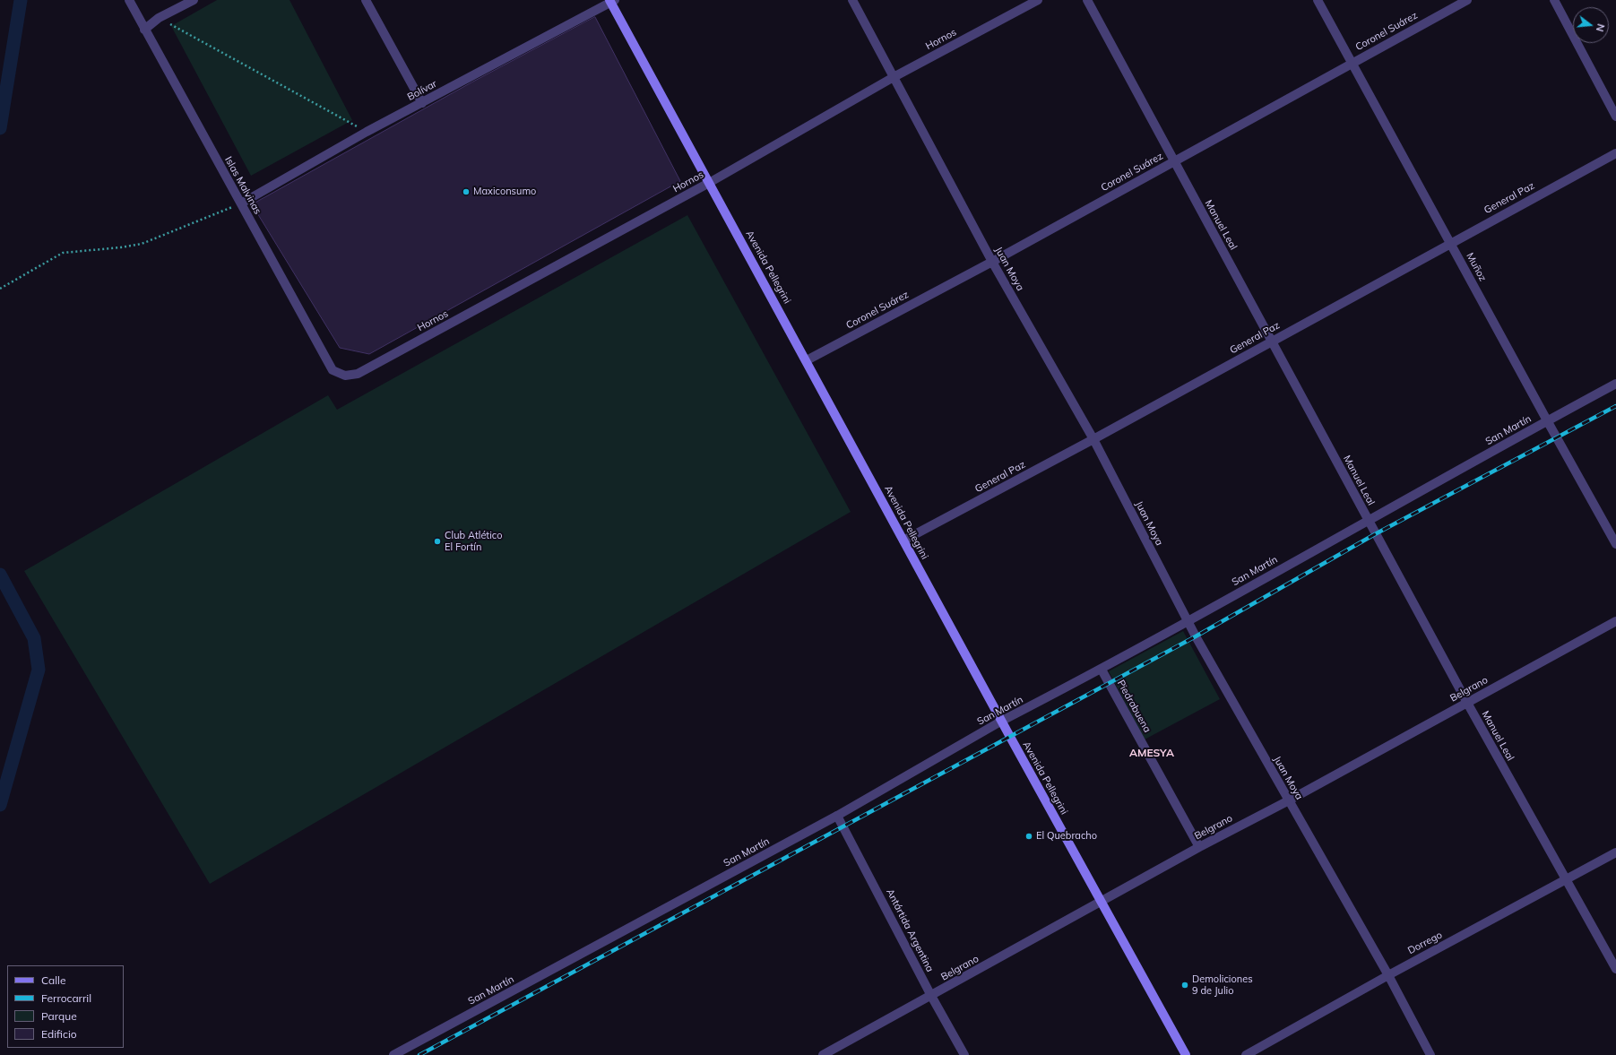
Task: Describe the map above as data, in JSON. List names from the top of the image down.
{
  "streets": {
    "main road": ["Avenida Pellegrini"],
    "street": [
      "Coronel Suárez",
      "Hornos",
      "Bolívar",
      "Islas Malvinas",
      "General Paz",
      "Manuel Leal",
      "Muñoz",
      "Juan Moya",
      "San Martín",
      "Belgrano",
      "Piedrabuena",
      "Antártida Argentina",
      "Dorrego"
    ]
  },
  "crossings": [
    ["Coronel Suárez", "Manuel Leal"],
    ["Coronel Suárez", "Avenida Pellegrini"],
    ["Coronel Suárez", "Muñoz"],
    ["Coronel Suárez", "Juan Moya"],
    ["Hornos", "Islas Malvinas"],
    ["Hornos", "Avenida Pellegrini"],
    ["Hornos", "Juan Moya"],
    ["Bolívar", "Islas Malvinas"],
    ["Bolívar", "Avenida Pellegrini"],
    ["General Paz", "Manuel Leal"],
    ["General Paz", "Avenida Pellegrini"],
    ["General Paz", "Muñoz"],
    ["General Paz", "Juan Moya"],
    ["Manuel Leal", "San Martín"],
    ["Manuel Leal", "Belgrano"],
    ["Manuel Leal", "Dorrego"],
    ["Avenida Pellegrini", "San Martín"],
    ["Avenida Pellegrini", "Belgrano"],
    ["Muñoz", "San Martín"],
    ["Juan Moya", "San Martín"],
    ["Juan Moya", "Belgrano"],
    ["Juan Moya", "Dorrego"],
    ["San Martín", "Piedrabuena"],
    ["San Martín", "Antártida Argentina"],
    ["Belgrano", "Piedrabuena"],
    ["Belgrano", "Antártida Argentina"]
  ],
  "districts": ["AMESYA"],
  "places": [
    "Maxiconsumo",
    "Club Atlético El Fortín",
    "El Quebracho",
    "Demoliciones 9 de Julio"
  ],
  "legend": [
    "Calle",
    "Ferrocarril",
    "Parque",
    "Edificio"
  ],
  "north": "right"
}
